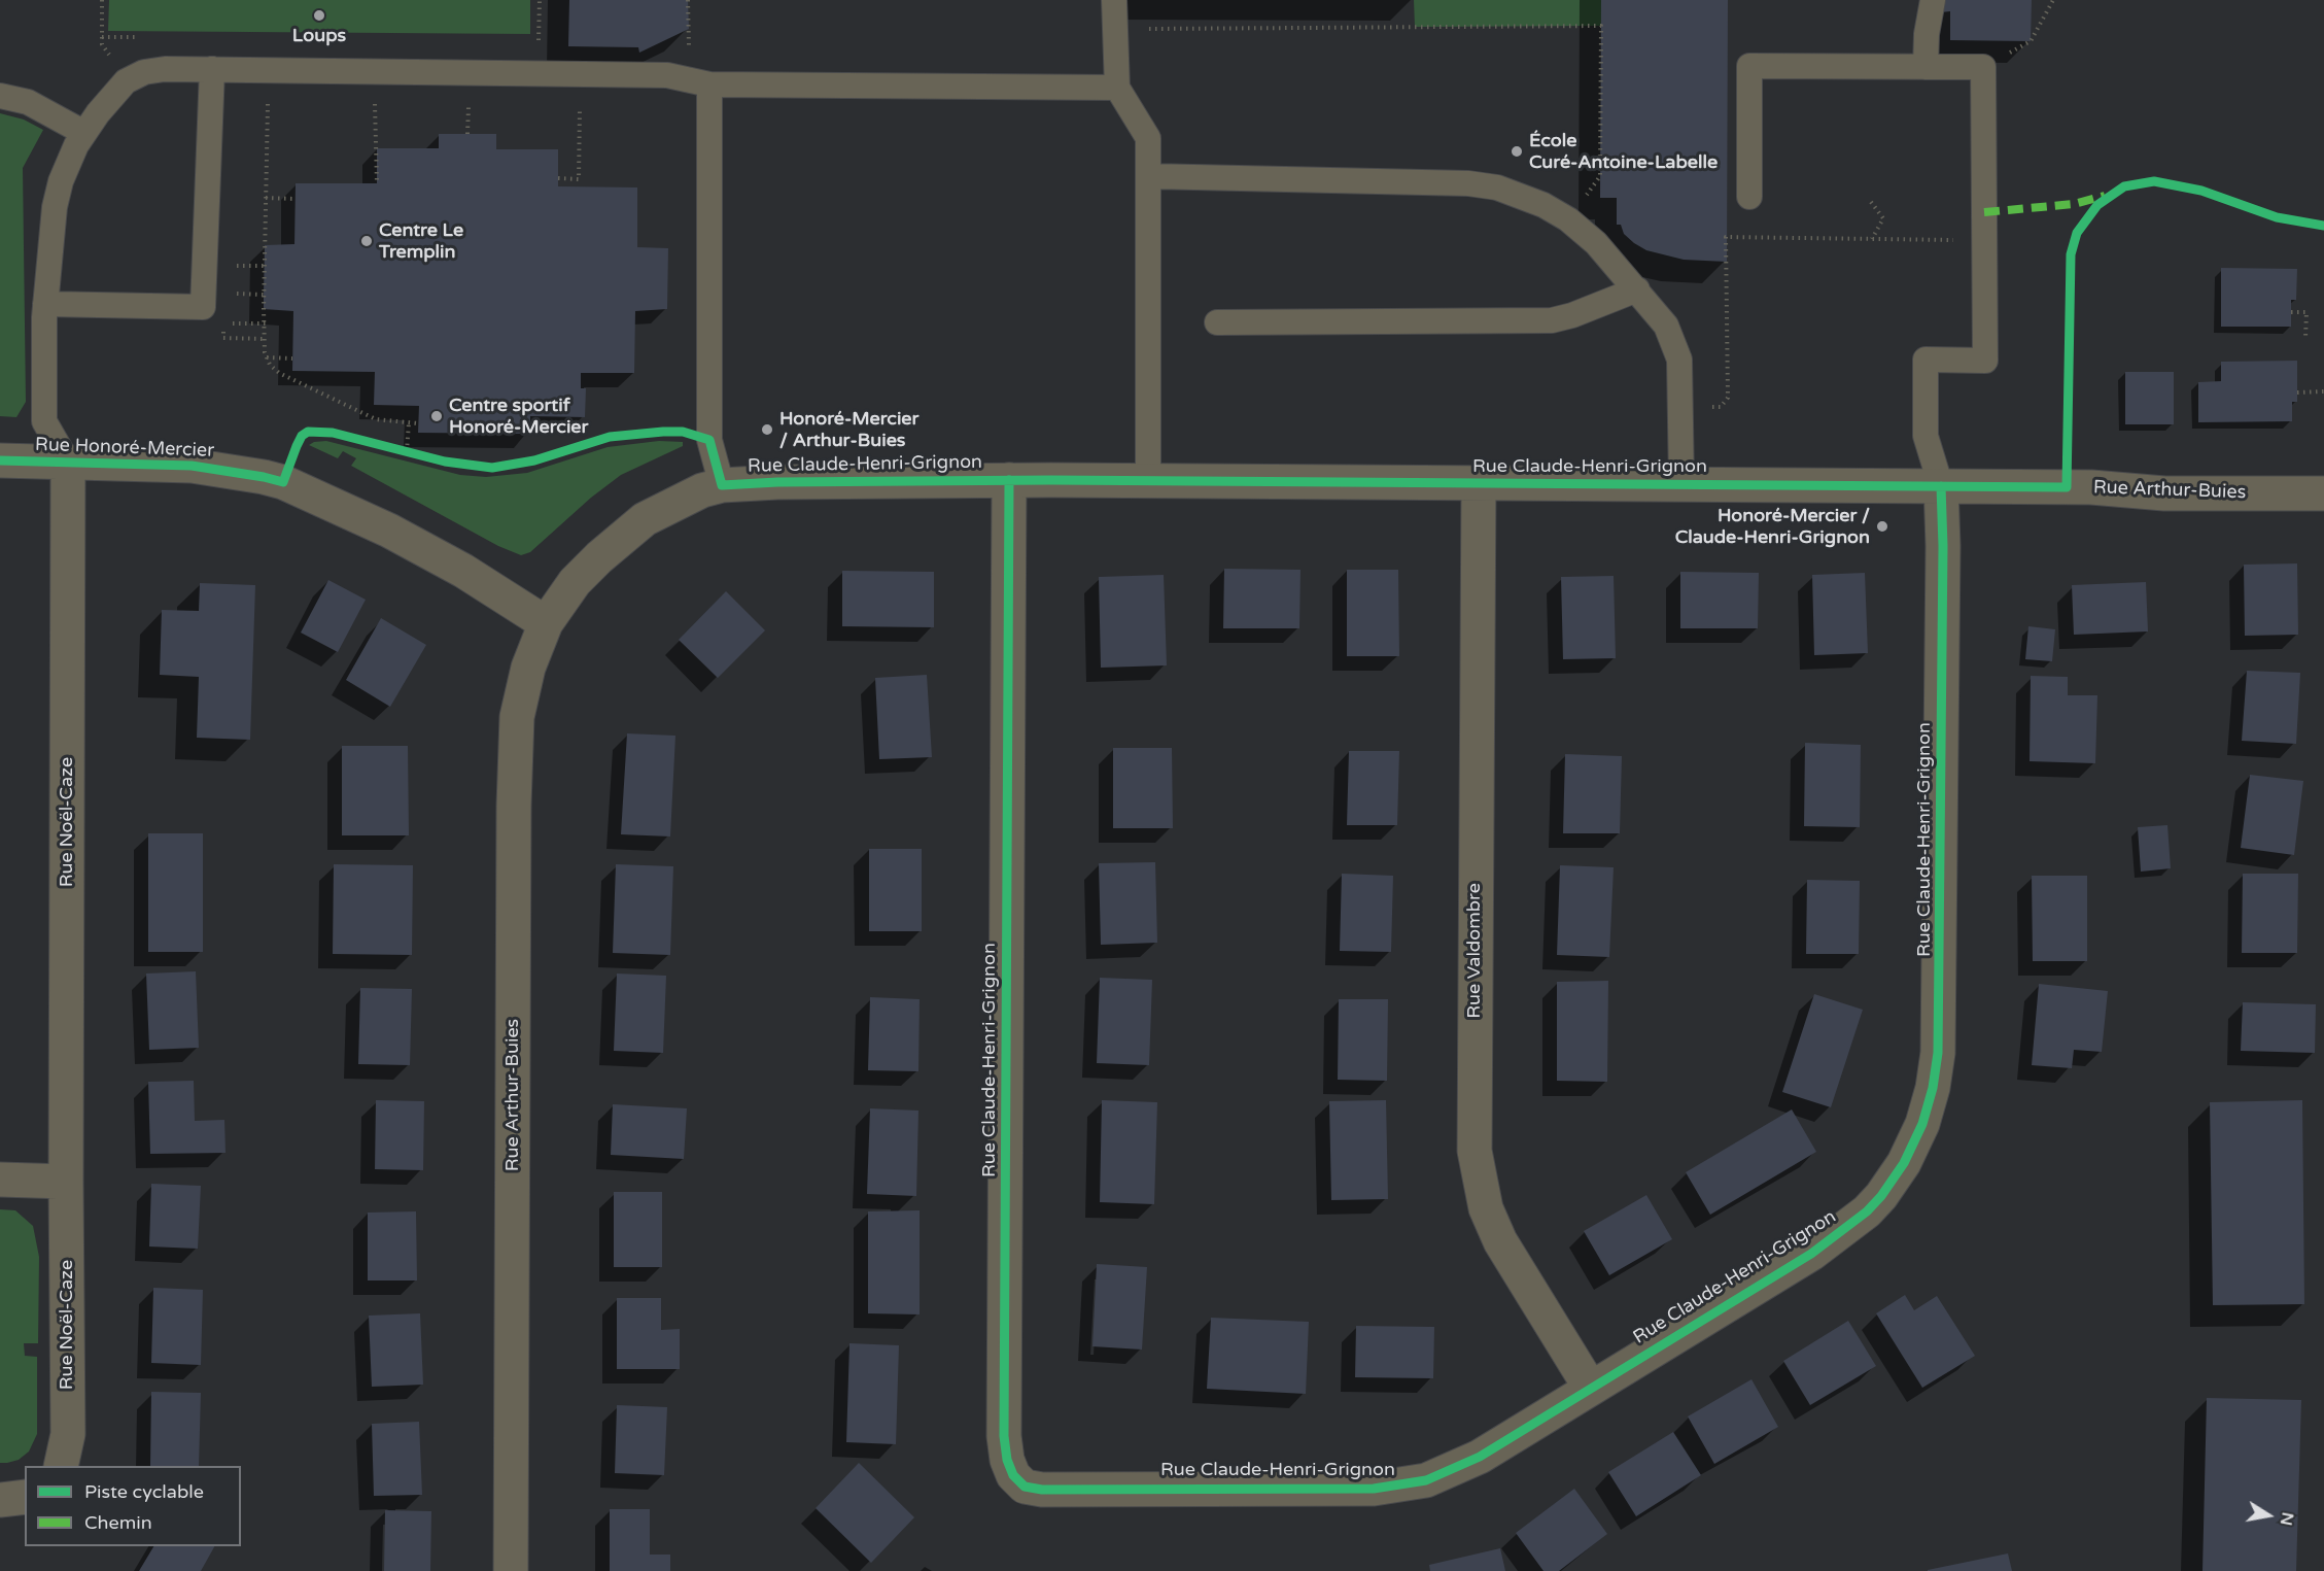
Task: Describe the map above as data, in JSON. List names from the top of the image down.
{
  "streets": {
    "street": [
      "Rue Honoré-Mercier",
      "Rue Claude-Henri-Grignon",
      "Rue Arthur-Buies",
      "Rue Noël-Caze",
      "Rue Valdombre"
    ]
  },
  "crossings": [
    ["Rue Honoré-Mercier", "Rue Claude-Henri-Grignon"],
    ["Rue Honoré-Mercier", "Rue Arthur-Buies"],
    ["Rue Honoré-Mercier", "Rue Noël-Caze"],
    ["Rue Claude-Henri-Grignon", "Rue Arthur-Buies"],
    ["Rue Claude-Henri-Grignon", "Rue Valdombre"]
  ],
  "places": [
    "Loups",
    "École Curé-Antoine-Labelle",
    "Centre Le Tremplin",
    "Centre sportif Honoré-Mercier",
    "Honoré-Mercier / Arthur-Buies",
    "Honoré-Mercier / Claude-Henri-Grignon"
  ],
  "legend": ["Piste cyclable", "Chemin"],
  "north": "right"
}
